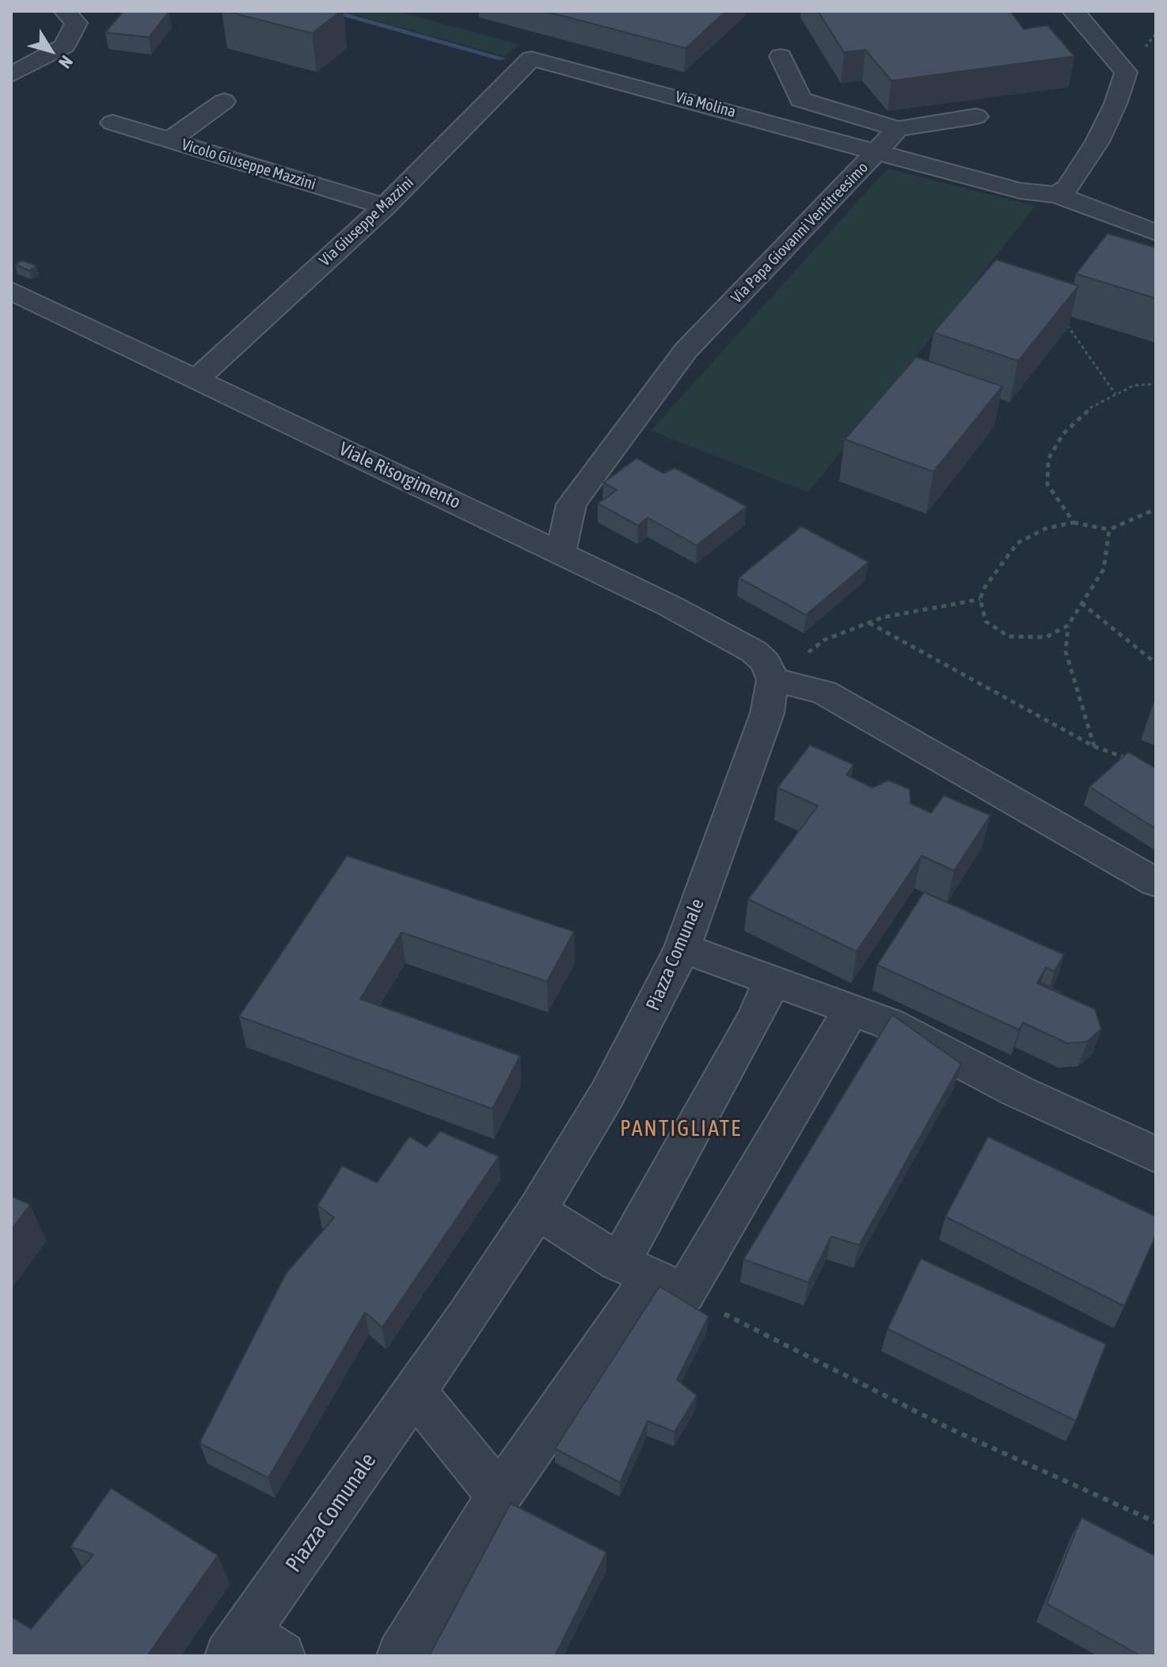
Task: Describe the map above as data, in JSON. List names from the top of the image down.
{
  "streets": {
    "street": [
      "Via Molina",
      "Vicolo Giuseppe Mazzini",
      "Via Giuseppe Mazzini",
      "Via Papa Giovanni Ventitreesimo",
      "Viale Risorgimento",
      "Piazza Comunale"
    ]
  },
  "crossings": [
    ["Via Molina", "Via Giuseppe Mazzini"],
    ["Via Molina", "Via Papa Giovanni Ventitreesimo"],
    ["Vicolo Giuseppe Mazzini", "Via Giuseppe Mazzini"],
    ["Via Giuseppe Mazzini", "Viale Risorgimento"],
    ["Via Papa Giovanni Ventitreesimo", "Viale Risorgimento"],
    ["Viale Risorgimento", "Piazza Comunale"]
  ],
  "districts": ["PANTIGLIATE"],
  "north": "bottom right"
}
